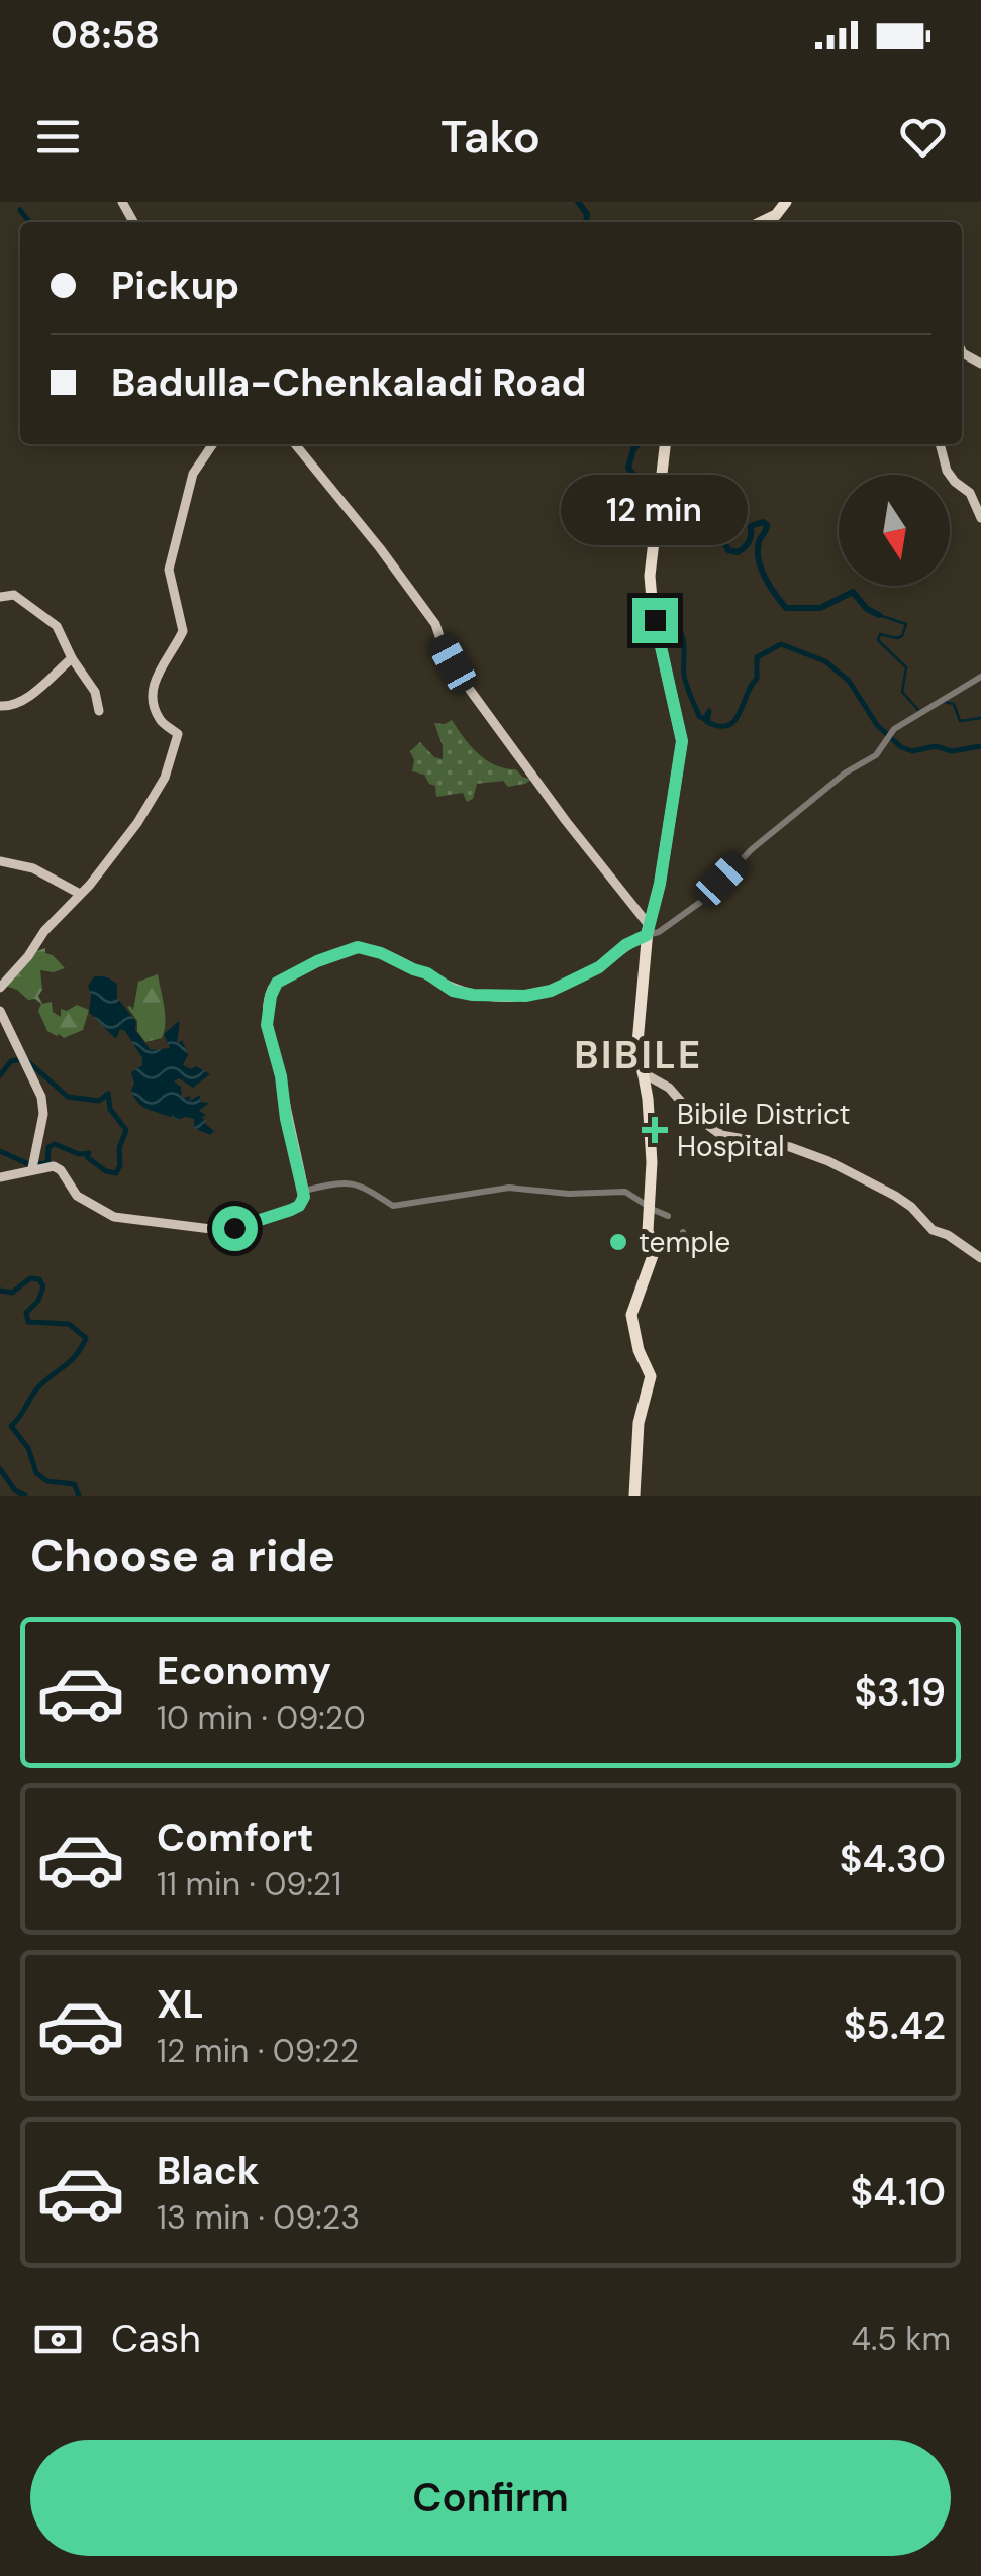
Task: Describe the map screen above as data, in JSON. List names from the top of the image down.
{
  "districts": ["BIBILE"],
  "places": {
    "health": ["Bibile District Hospital"],
    "other": ["temple"]
  },
  "north": "bottom",
  "page": {
    "status": "08:58",
    "header": "Tako",
    "banner": ["Pickup", "Badulla-Chenkaladi Road"],
    "bubble": "12 min",
    "heading": "Choose a ride",
    "list": [
      {
        "name": "Economy",
        "note": "10 min · 09:20",
        "value": "$3.19"
      },
      {
        "name": "Comfort",
        "note": "11 min · 09:21",
        "value": "$4.30"
      },
      {
        "name": "XL",
        "note": "12 min · 09:22",
        "value": "$5.42"
      },
      {
        "name": "Black",
        "note": "13 min · 09:23",
        "value": "$4.10"
      }
    ],
    "pay": ["Cash", "4.5 km"],
    "buttons": "Confirm"
  }
}
